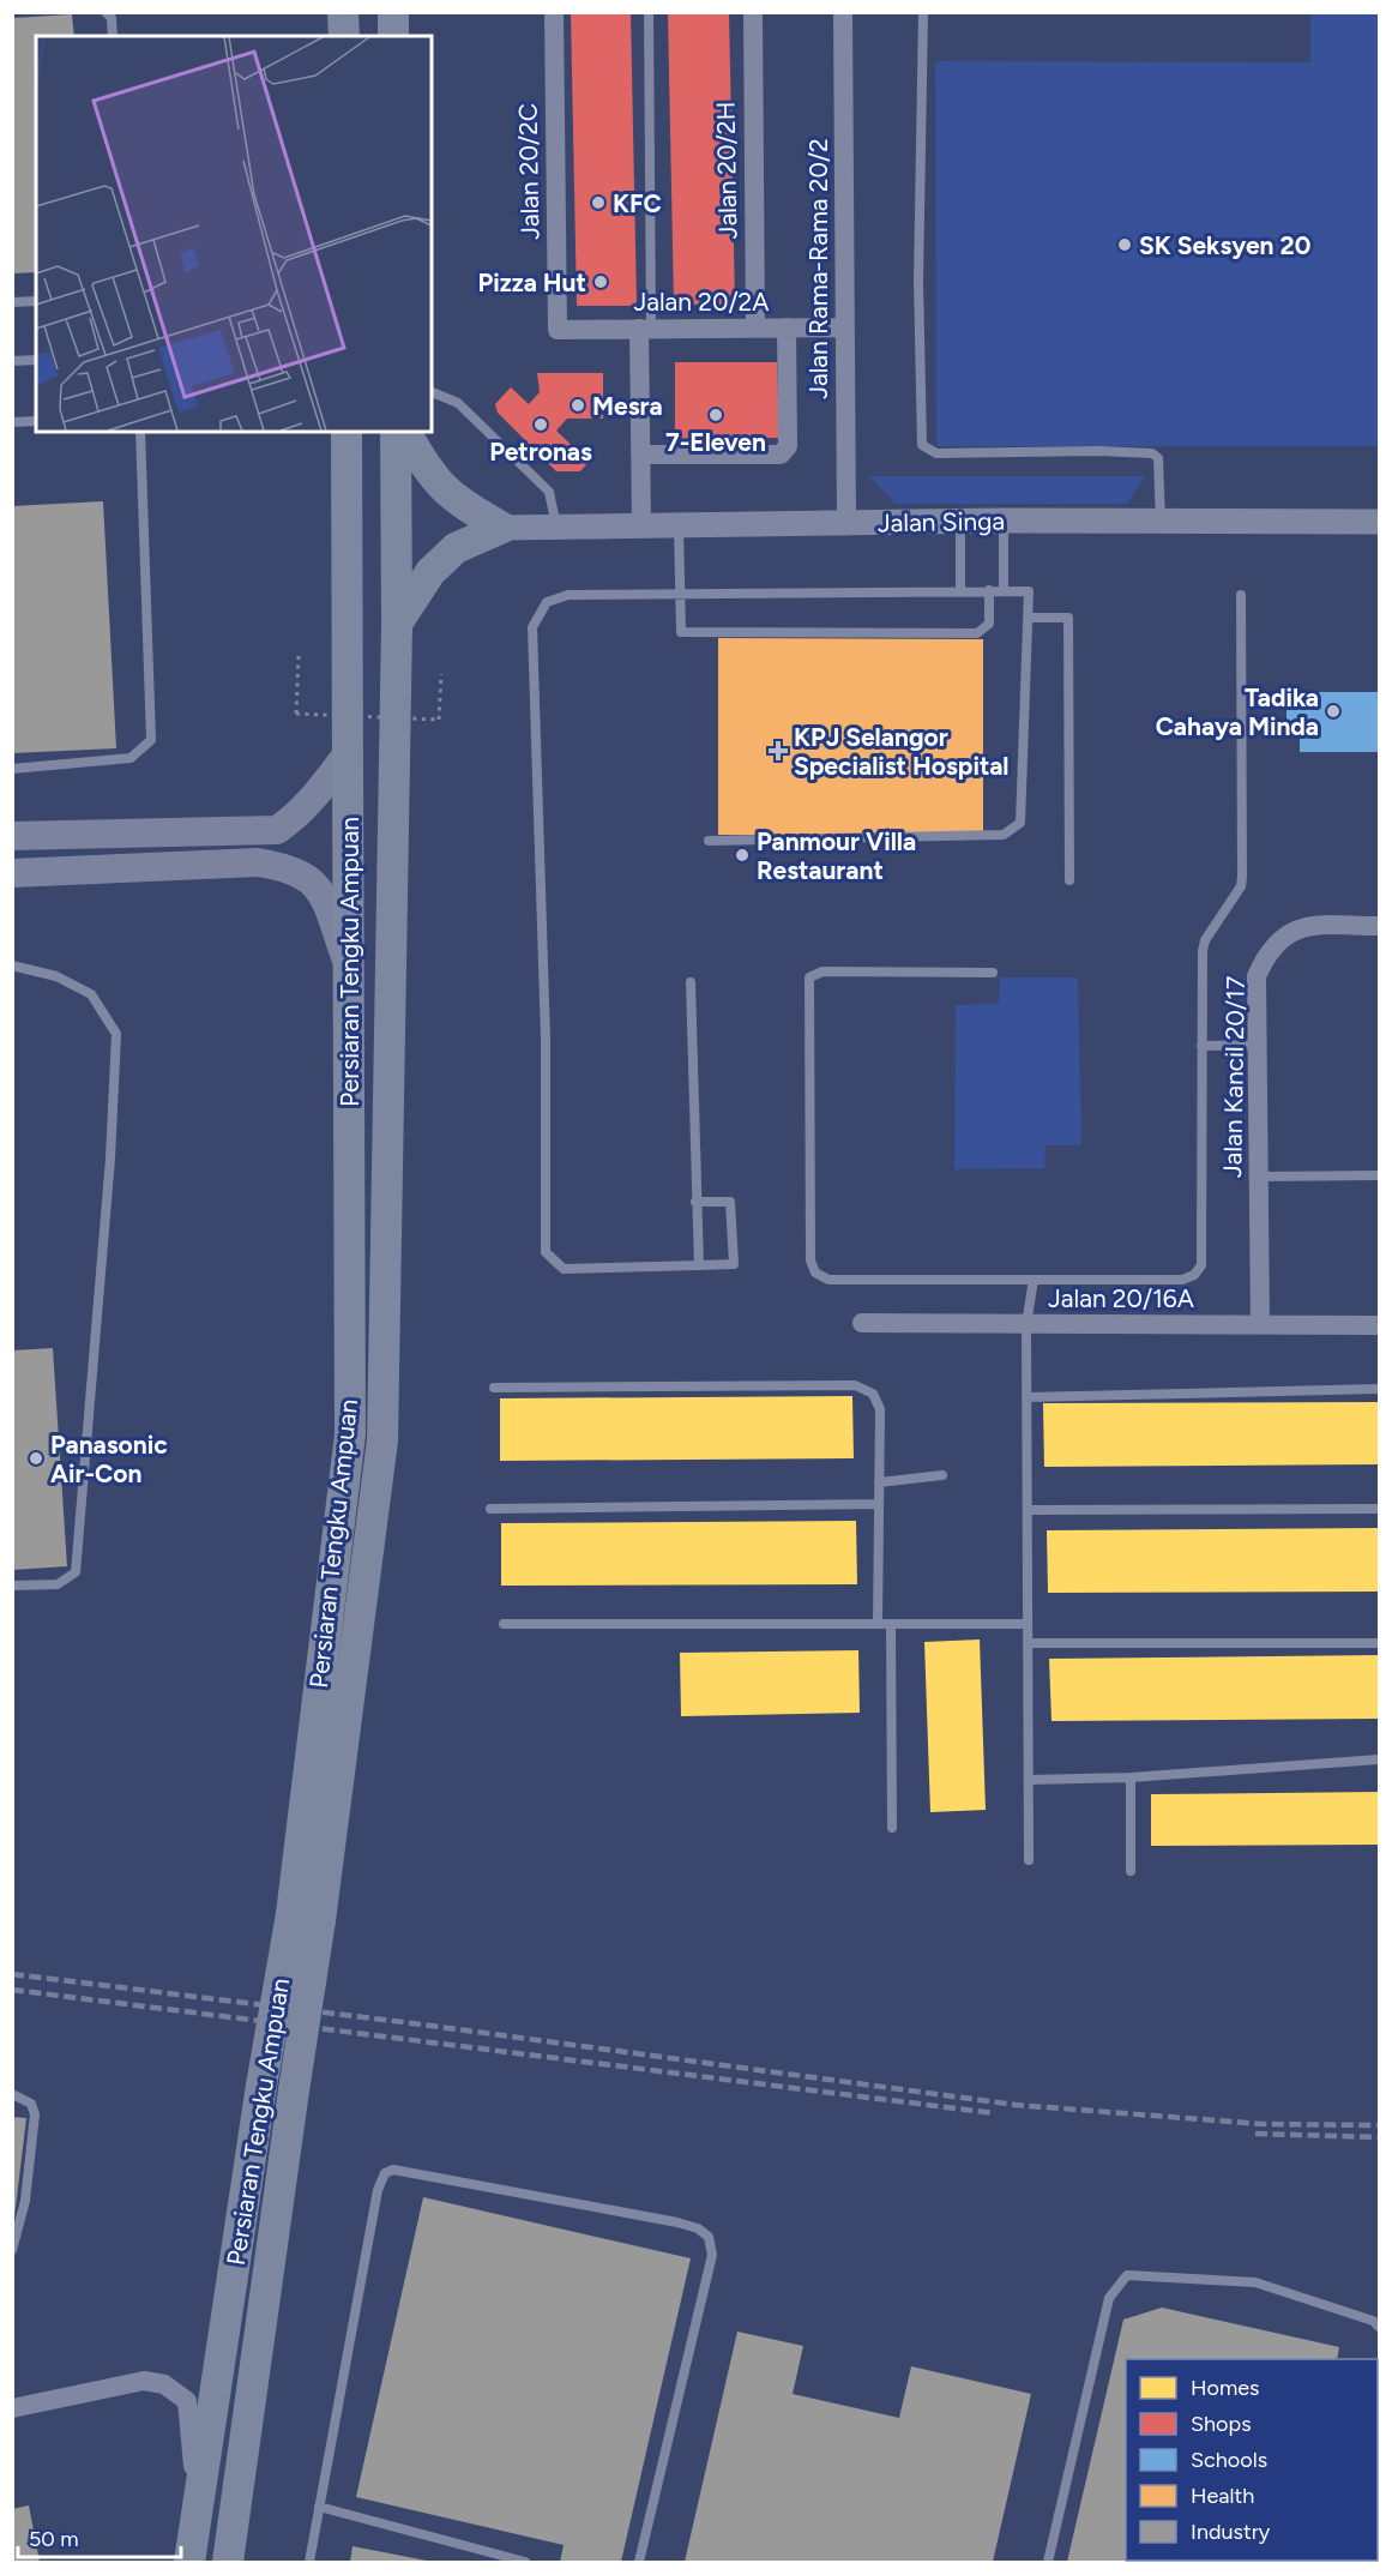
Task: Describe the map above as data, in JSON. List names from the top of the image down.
{
  "streets": {
    "main road": ["Persiaran Tengku Ampuan"],
    "street": [
      "Jalan 20/2H",
      "Jalan 20/2C",
      "Jalan Rama-Rama 20/2",
      "Jalan 20/2A",
      "Jalan Singa",
      "Jalan Kancil 20/17",
      "Jalan 20/16A"
    ]
  },
  "crossings": [
    ["Jalan 20/2H", "Jalan 20/2A"],
    ["Jalan 20/2C", "Jalan 20/2A"],
    ["Jalan Rama-Rama 20/2", "Jalan 20/2A"],
    ["Jalan Rama-Rama 20/2", "Jalan Singa"],
    ["Jalan Kancil 20/17", "Jalan 20/16A"]
  ],
  "places": {
    "other": [
      "KFC",
      "SK Seksyen 20",
      "Pizza Hut",
      "Mesra",
      "7-Eleven",
      "Petronas",
      "Tadika Cahaya Minda",
      "Panmour Villa Restaurant",
      "Panasonic Air-Con"
    ],
    "health": ["KPJ Selangor Specialist Hospital"]
  },
  "legend": [
    "Homes",
    "Shops",
    "Schools",
    "Health",
    "Industry"
  ],
  "scale_bar": "50 m"
}
